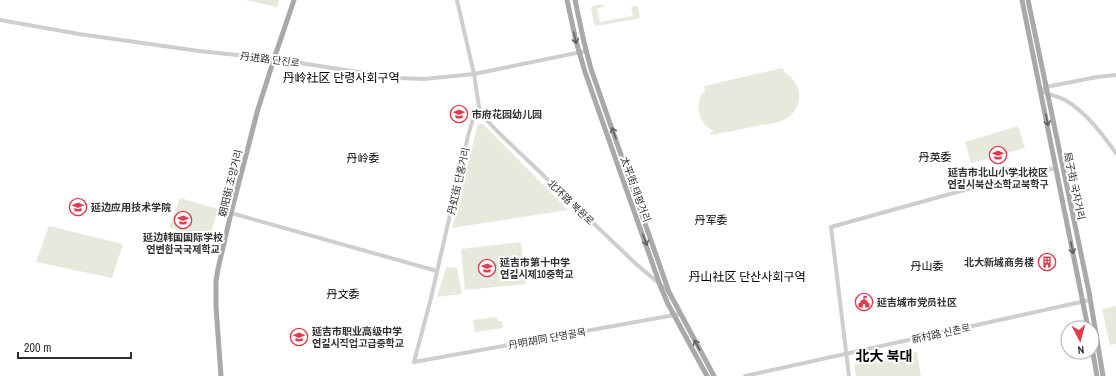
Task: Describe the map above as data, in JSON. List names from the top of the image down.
{
  "streets": {
    "main road": ["朝阳街 조양거리", "局子街 국자거리", "太平街 태평거리"],
    "street": [
      "丹进路 단진로",
      "丹虹街 단홍거리",
      "北环路 북환로",
      "新村路 신촌로",
      "丹明胡同 단명골목"
    ]
  },
  "crossings": [
    ["丹进路 단진로", "朝阳街 조양거리"],
    ["丹进路 단진로", "太平街 태평거리"],
    ["丹虹街 단홍거리", "北环路 북환로"],
    ["丹虹街 단홍거리", "丹明胡同 단명골목"],
    ["局子街 국자거리", "新村路 신촌로"],
    ["太平街 태평거리", "北环路 북환로"],
    ["太平街 태평거리", "丹明胡同 단명골목"]
  ],
  "districts": [
    "丹岭社区 단령사회구역",
    "丹英委",
    "丹岭委",
    "丹军委",
    "丹山委",
    "丹山社区 단산사회구역",
    "丹文委",
    "北大 북대"
  ],
  "places": {
    "school or university": [
      "市府花园幼儿园",
      "延吉市北山小学北校区 연길시북산소학교북학구",
      "延边应用技术学院",
      "延边韩国国际学校 연변한국국제학교",
      "延吉市第十中学 연길시제10중학교",
      "延吉市职业高级中学 연길시직업고급중학교"
    ],
    "building": ["北大新城商务楼"],
    "public building": ["延吉城市党员社区"]
  },
  "scale_bar": "200 m",
  "north": "bottom"
}
